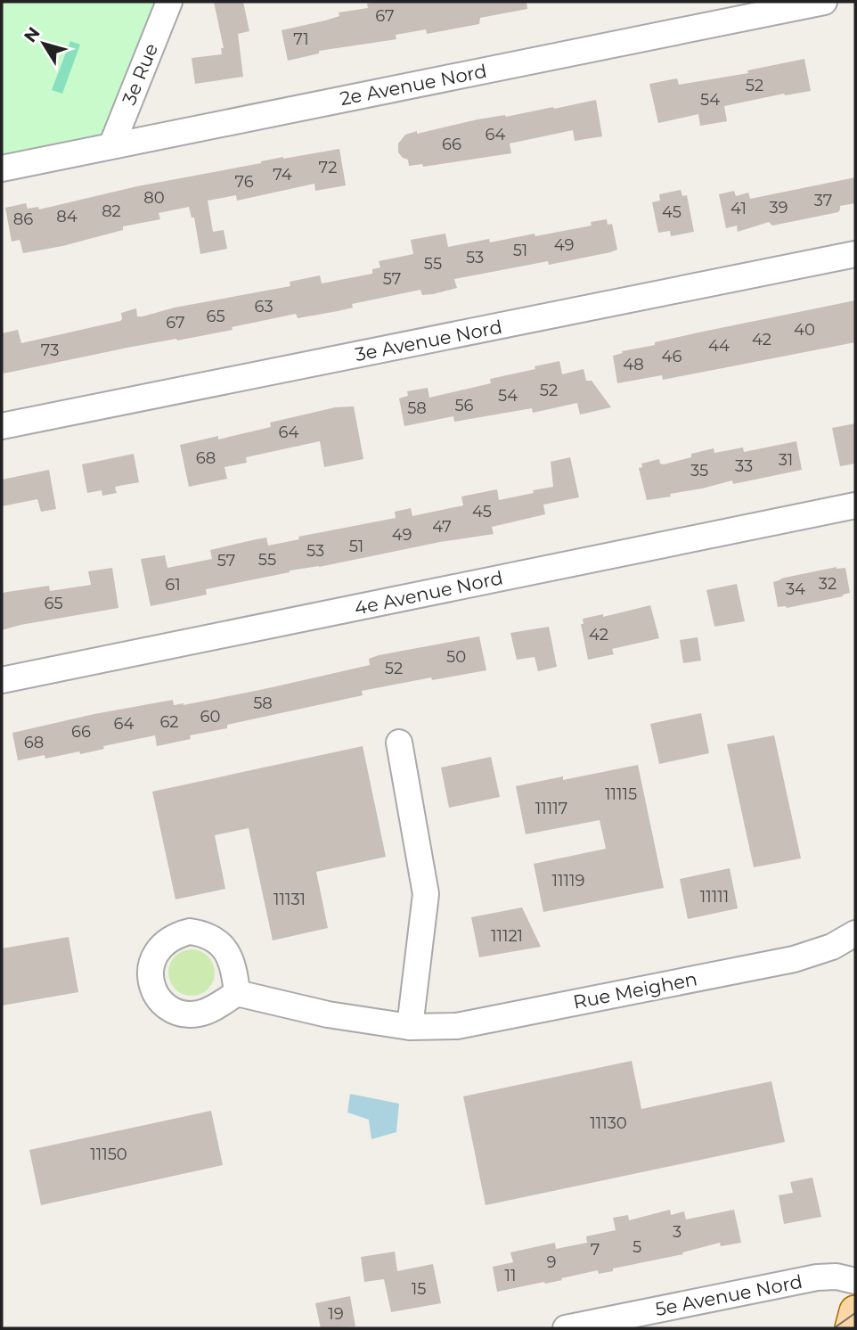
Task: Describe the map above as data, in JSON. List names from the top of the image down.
{
  "streets": {
    "street": [
      "3e Rue",
      "2e Avenue Nord",
      "3e Avenue Nord",
      "4e Avenue Nord",
      "Rue Meighen",
      "5e Avenue Nord"
    ]
  },
  "crossings": [
    ["3e Rue", "2e Avenue Nord"]
  ],
  "house_numbers": [
    "67",
    "71",
    "52",
    "54",
    "64",
    "66",
    "72",
    "74",
    "76",
    "80",
    "37",
    "39",
    "41",
    "82",
    "45",
    "84",
    "86",
    "49",
    "51",
    "53",
    "55",
    "57",
    "63",
    "65",
    "67",
    "40",
    "42",
    "44",
    "73",
    "46",
    "48",
    "52",
    "54",
    "56",
    "58",
    "64",
    "68",
    "31",
    "33",
    "35",
    "45",
    "47",
    "49",
    "51",
    "53",
    "55",
    "57",
    "32",
    "61",
    "34",
    "65",
    "42",
    "50",
    "52",
    "58",
    "60",
    "62",
    "64",
    "66",
    "68",
    "11115",
    "11117",
    "11119",
    "11111",
    "11131",
    "11121",
    "11130",
    "11150",
    "3",
    "5",
    "7",
    "9",
    "11",
    "15",
    "19"
  ],
  "north": "top left"
}
